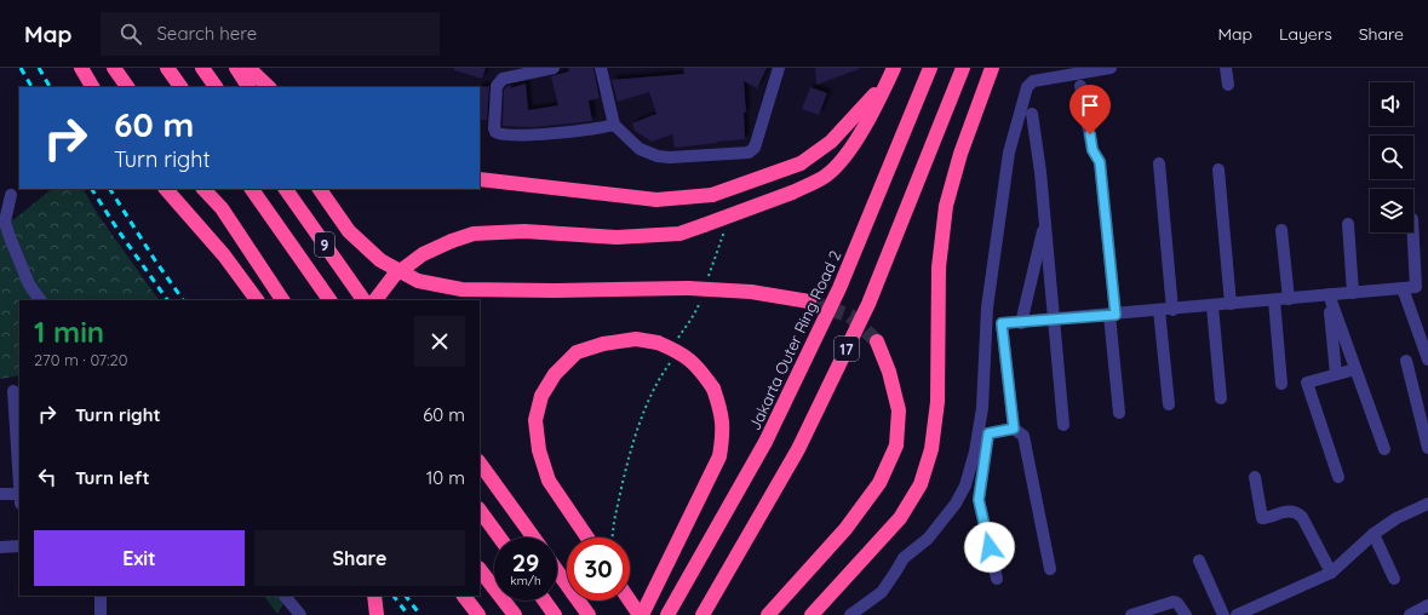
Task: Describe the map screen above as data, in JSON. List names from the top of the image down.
{
  "streets": {
    "highway": ["9", "Jakarta Outer Ring Road 2", "17"]
  },
  "page": {
    "header": "Map",
    "search": "Search here",
    "nav": ["Map", "Layers", "Share"],
    "turn": ["60 m", "Turn right"],
    "heading": ["1 min", "270 m · 07:20"],
    "list": [
      {
        "name": "Turn right",
        "value": "60 m"
      },
      {
        "name": "Turn left",
        "value": "10 m"
      }
    ],
    "buttons": ["Exit", "Share"],
    "speed": "29 km/h",
    "limit": "30"
  }
}
